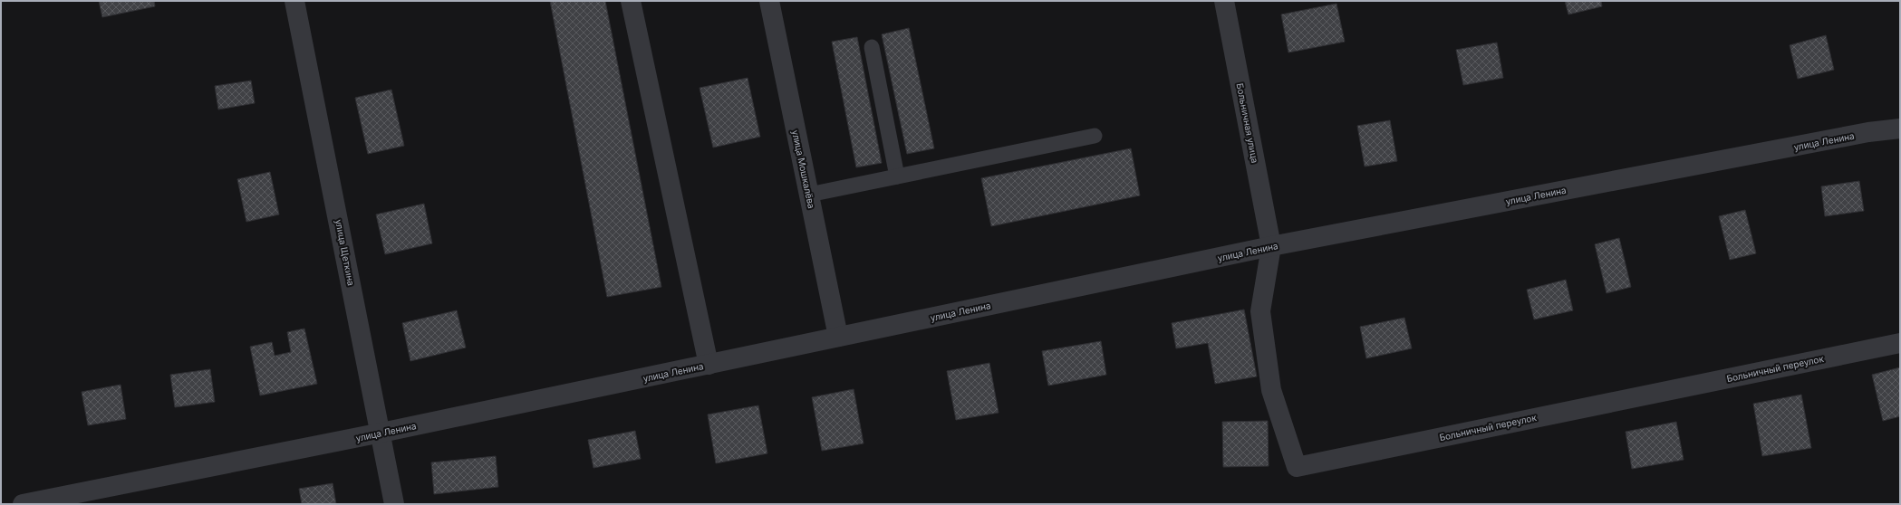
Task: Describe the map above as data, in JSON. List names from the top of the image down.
{
  "streets": {
    "street": [
      "Больничная улица",
      "улица Ленина",
      "улица Мошкалёва",
      "улица Щеткина",
      "Больничный переулок"
    ]
  },
  "crossings": [
    ["Больничная улица", "улица Ленина"],
    ["Больничная улица", "Больничный переулок"],
    ["улица Ленина", "улица Мошкалёва"],
    ["улица Ленина", "улица Щеткина"],
    ["улица Ленина", "Больничный переулок"]
  ]
}
